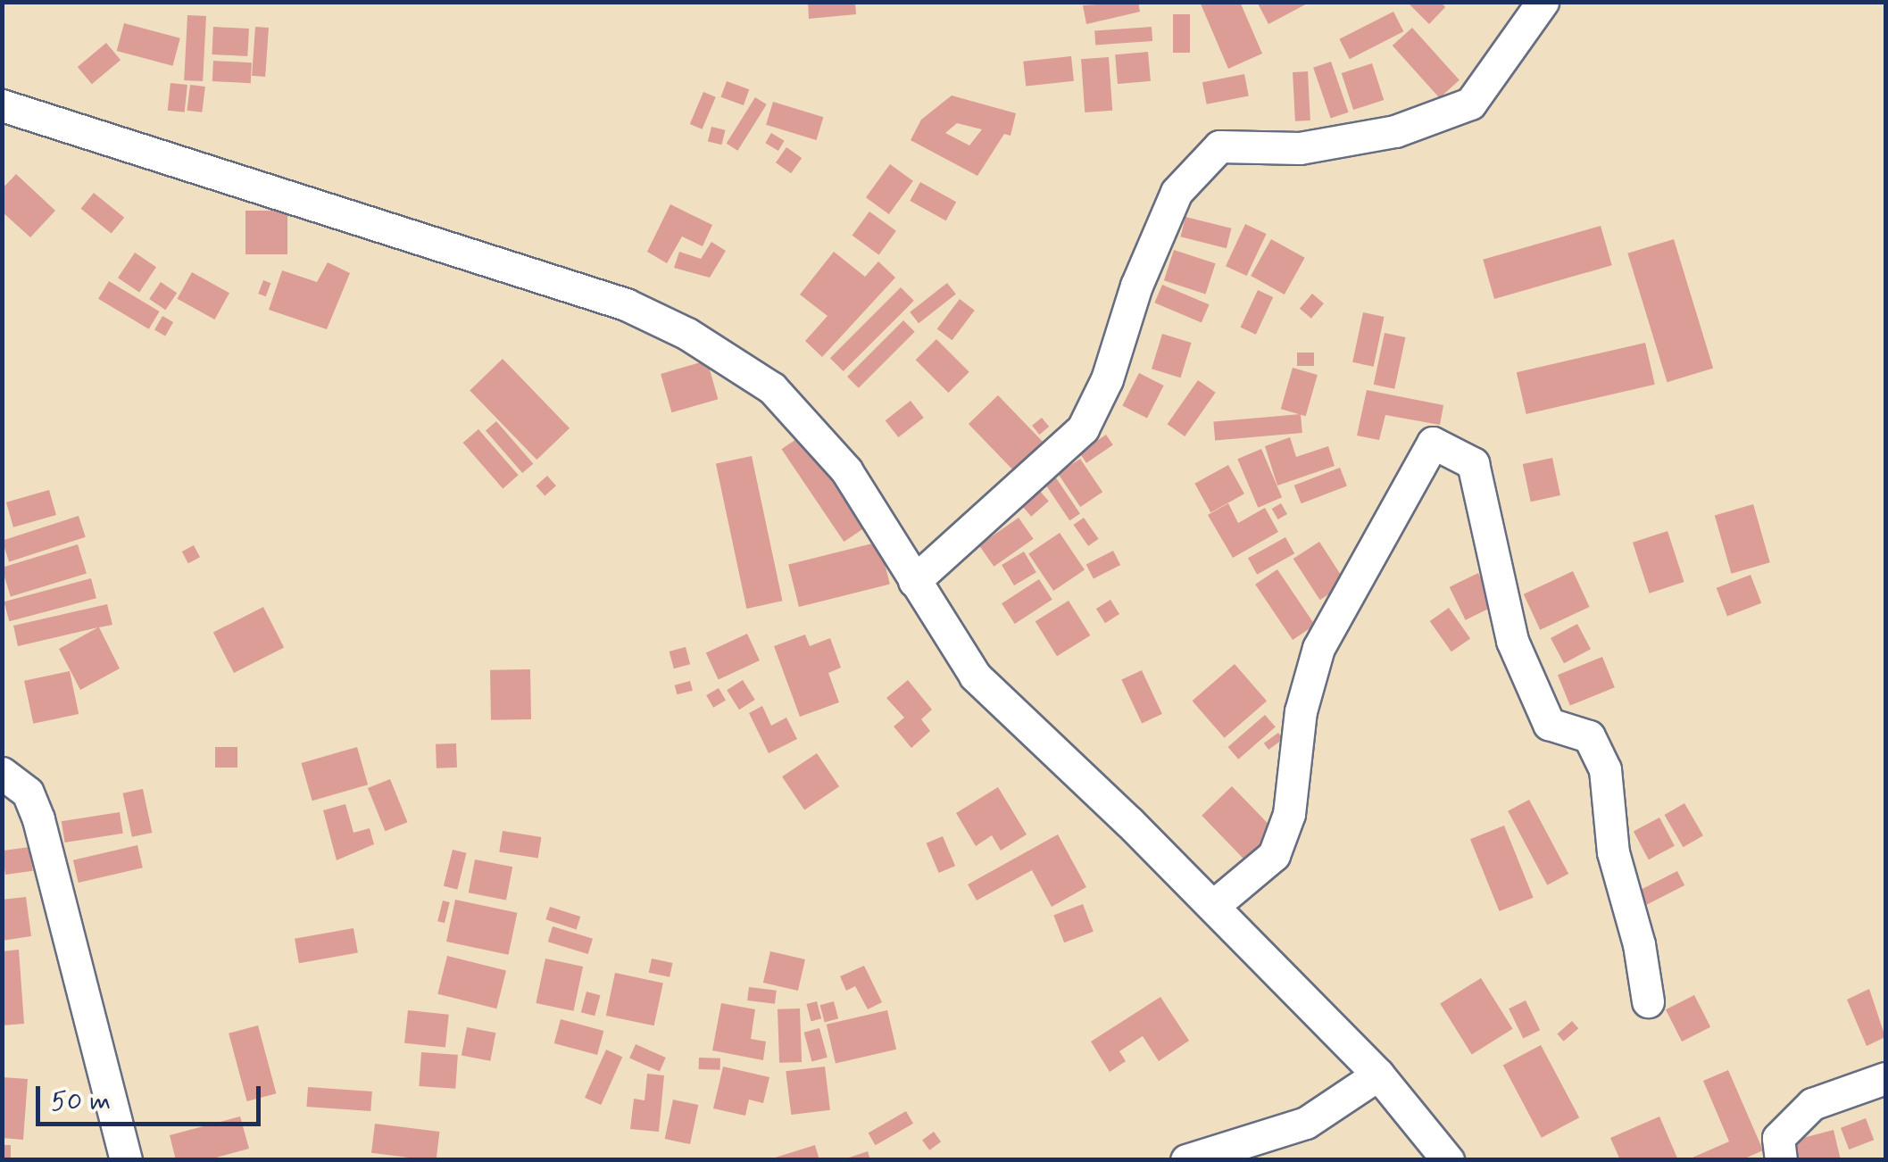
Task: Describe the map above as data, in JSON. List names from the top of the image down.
{
  "scale_bar": "50 m"
}
